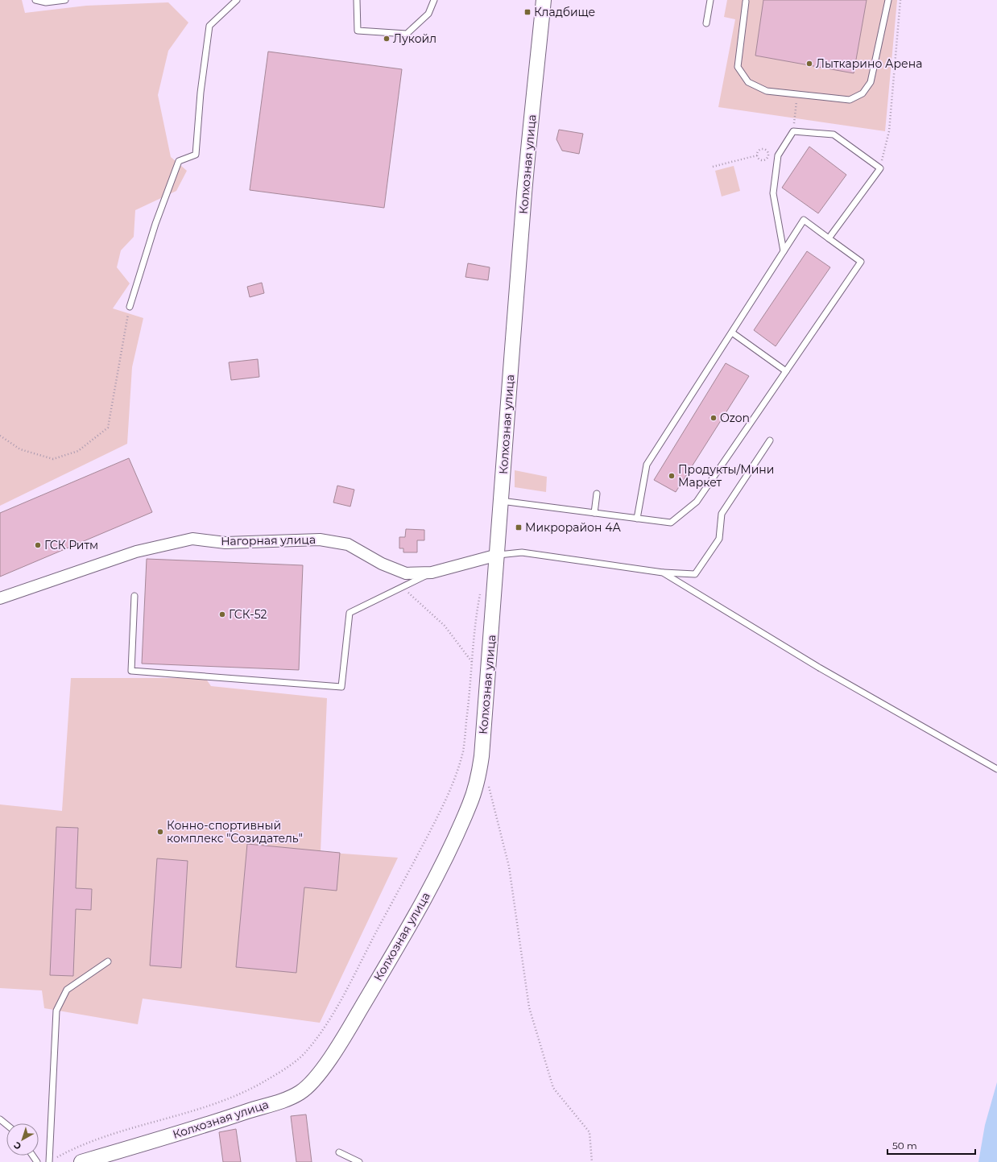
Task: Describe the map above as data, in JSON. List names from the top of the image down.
{
  "streets": {
    "street": ["Колхозная улица", "Нагорная улица"]
  },
  "crossings": [
    ["Колхозная улица", "Нагорная улица"]
  ],
  "places": {
    "transit": ["Кладбище", "Микрорайон 4А"],
    "other": [
      "Лукойл",
      "Лыткарино Арена",
      "Ozon",
      "Продукты/Мини Маркет",
      "ГСК Ритм",
      "ГСК-52",
      "Конно-спортивный комплекс \"Созидатель\""
    ]
  },
  "scale_bar": "50 m",
  "north": "bottom left"
}
